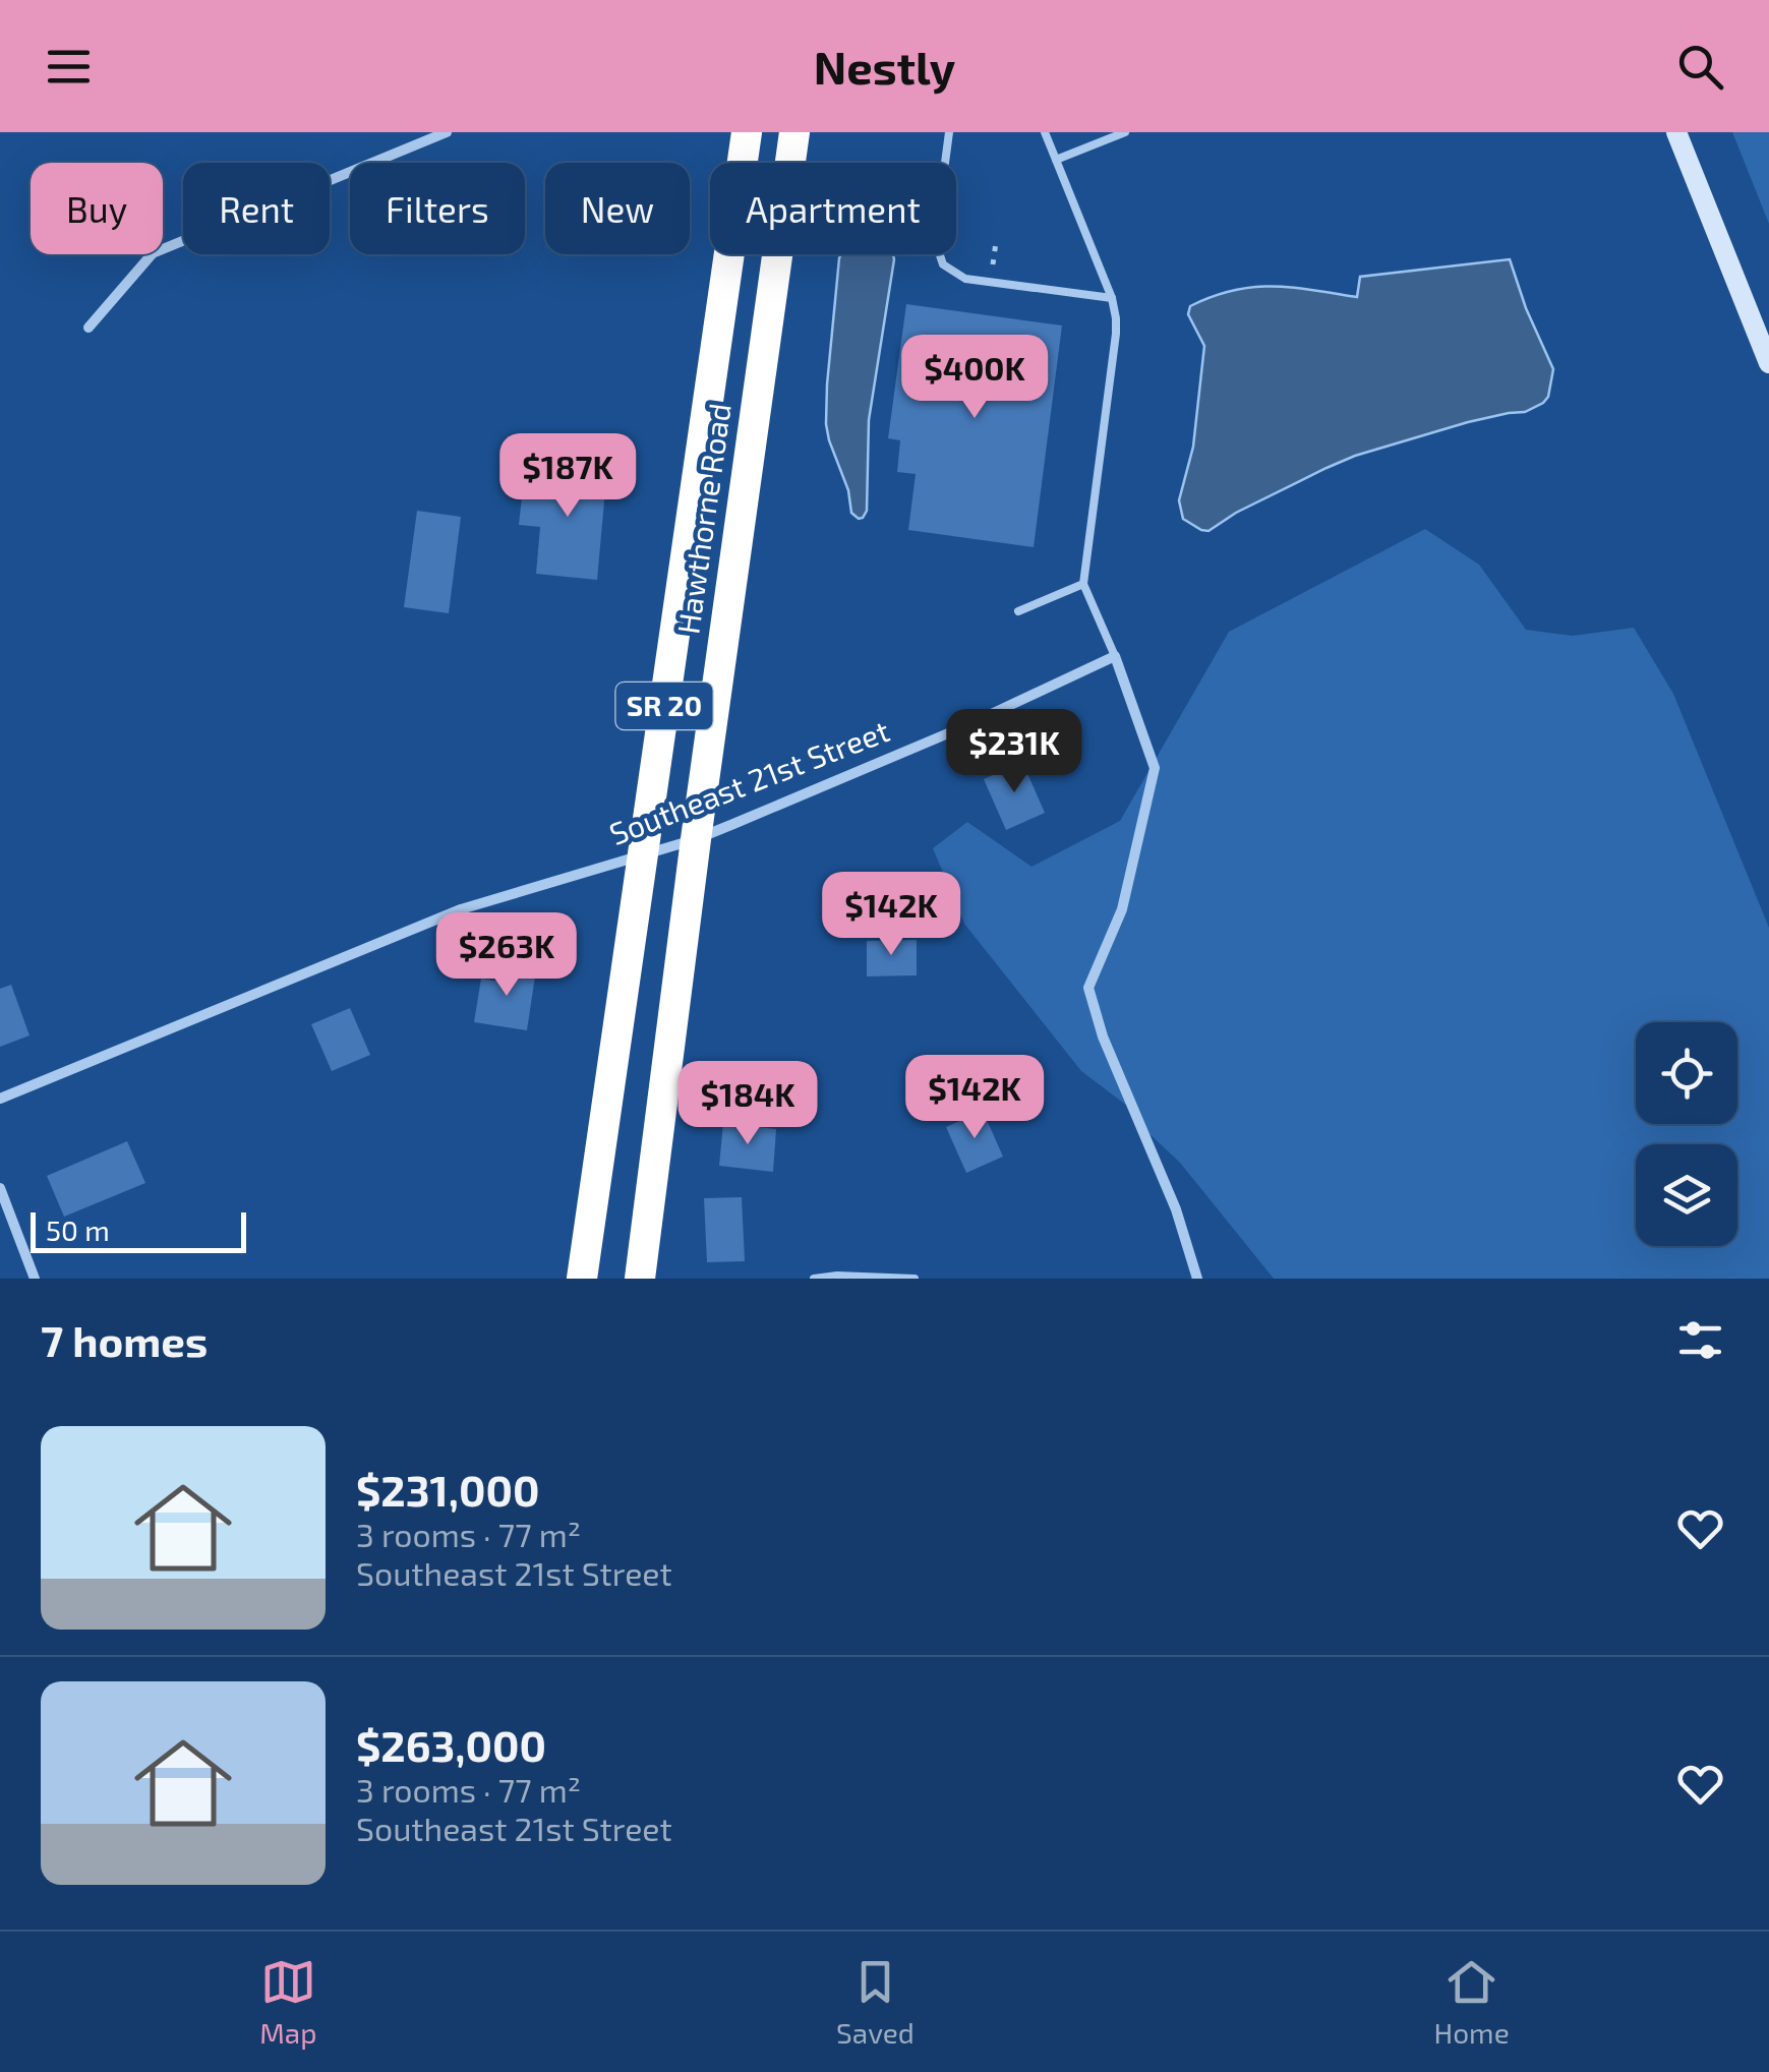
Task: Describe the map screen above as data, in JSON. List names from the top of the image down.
{
  "streets": {
    "highway": ["Hawthorne Road", "SR 20"],
    "street": ["Southeast 21st Street"]
  },
  "crossings": [
    ["Hawthorne Road", "Southeast 21st Street"]
  ],
  "scale_bar": "50 m",
  "page": {
    "header": "Nestly",
    "chip": [
      "Buy",
      "Rent",
      "Filters",
      "New",
      "Apartment"
    ],
    "price": [
      "$400K",
      "$187K",
      "$231K",
      "$142K",
      "$263K",
      "$142K",
      "$184K"
    ],
    "scale": "50 m",
    "heading": "7 homes",
    "list": [
      {
        "name": "$231,000",
        "note": "3 rooms · 77 m² · Southeast 21st Street"
      },
      {
        "name": "$263,000",
        "note": "3 rooms · 77 m² · Southeast 21st Street"
      }
    ],
    "tabs": ["Map", "Saved", "Home"]
  }
}
